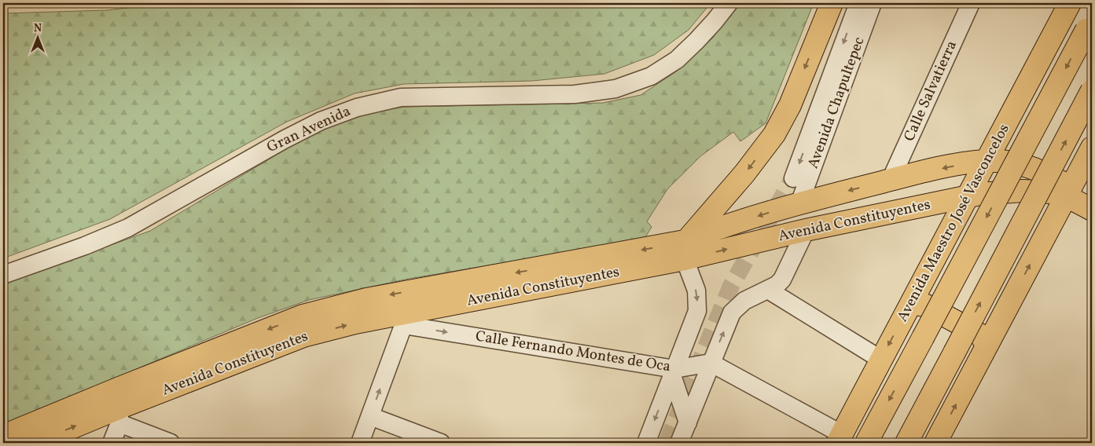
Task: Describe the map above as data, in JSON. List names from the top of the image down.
{
  "streets": {
    "main road": ["Avenida Constituyentes", "Avenida Maestro José Vasconcelos"],
    "street": [
      "Calle Salvatierra",
      "Avenida Chapultepec",
      "Gran Avenida",
      "Calle Fernando Montes de Oca"
    ]
  },
  "crossings": [
    ["Calle Salvatierra", "Avenida Constituyentes"],
    ["Avenida Chapultepec", "Avenida Constituyentes"],
    ["Avenida Constituyentes", "Avenida Maestro José Vasconcelos"],
    ["Avenida Constituyentes", "Calle Fernando Montes de Oca"]
  ],
  "one_way": ["Calle Fernando Montes de Oca"],
  "north": "top"
}
